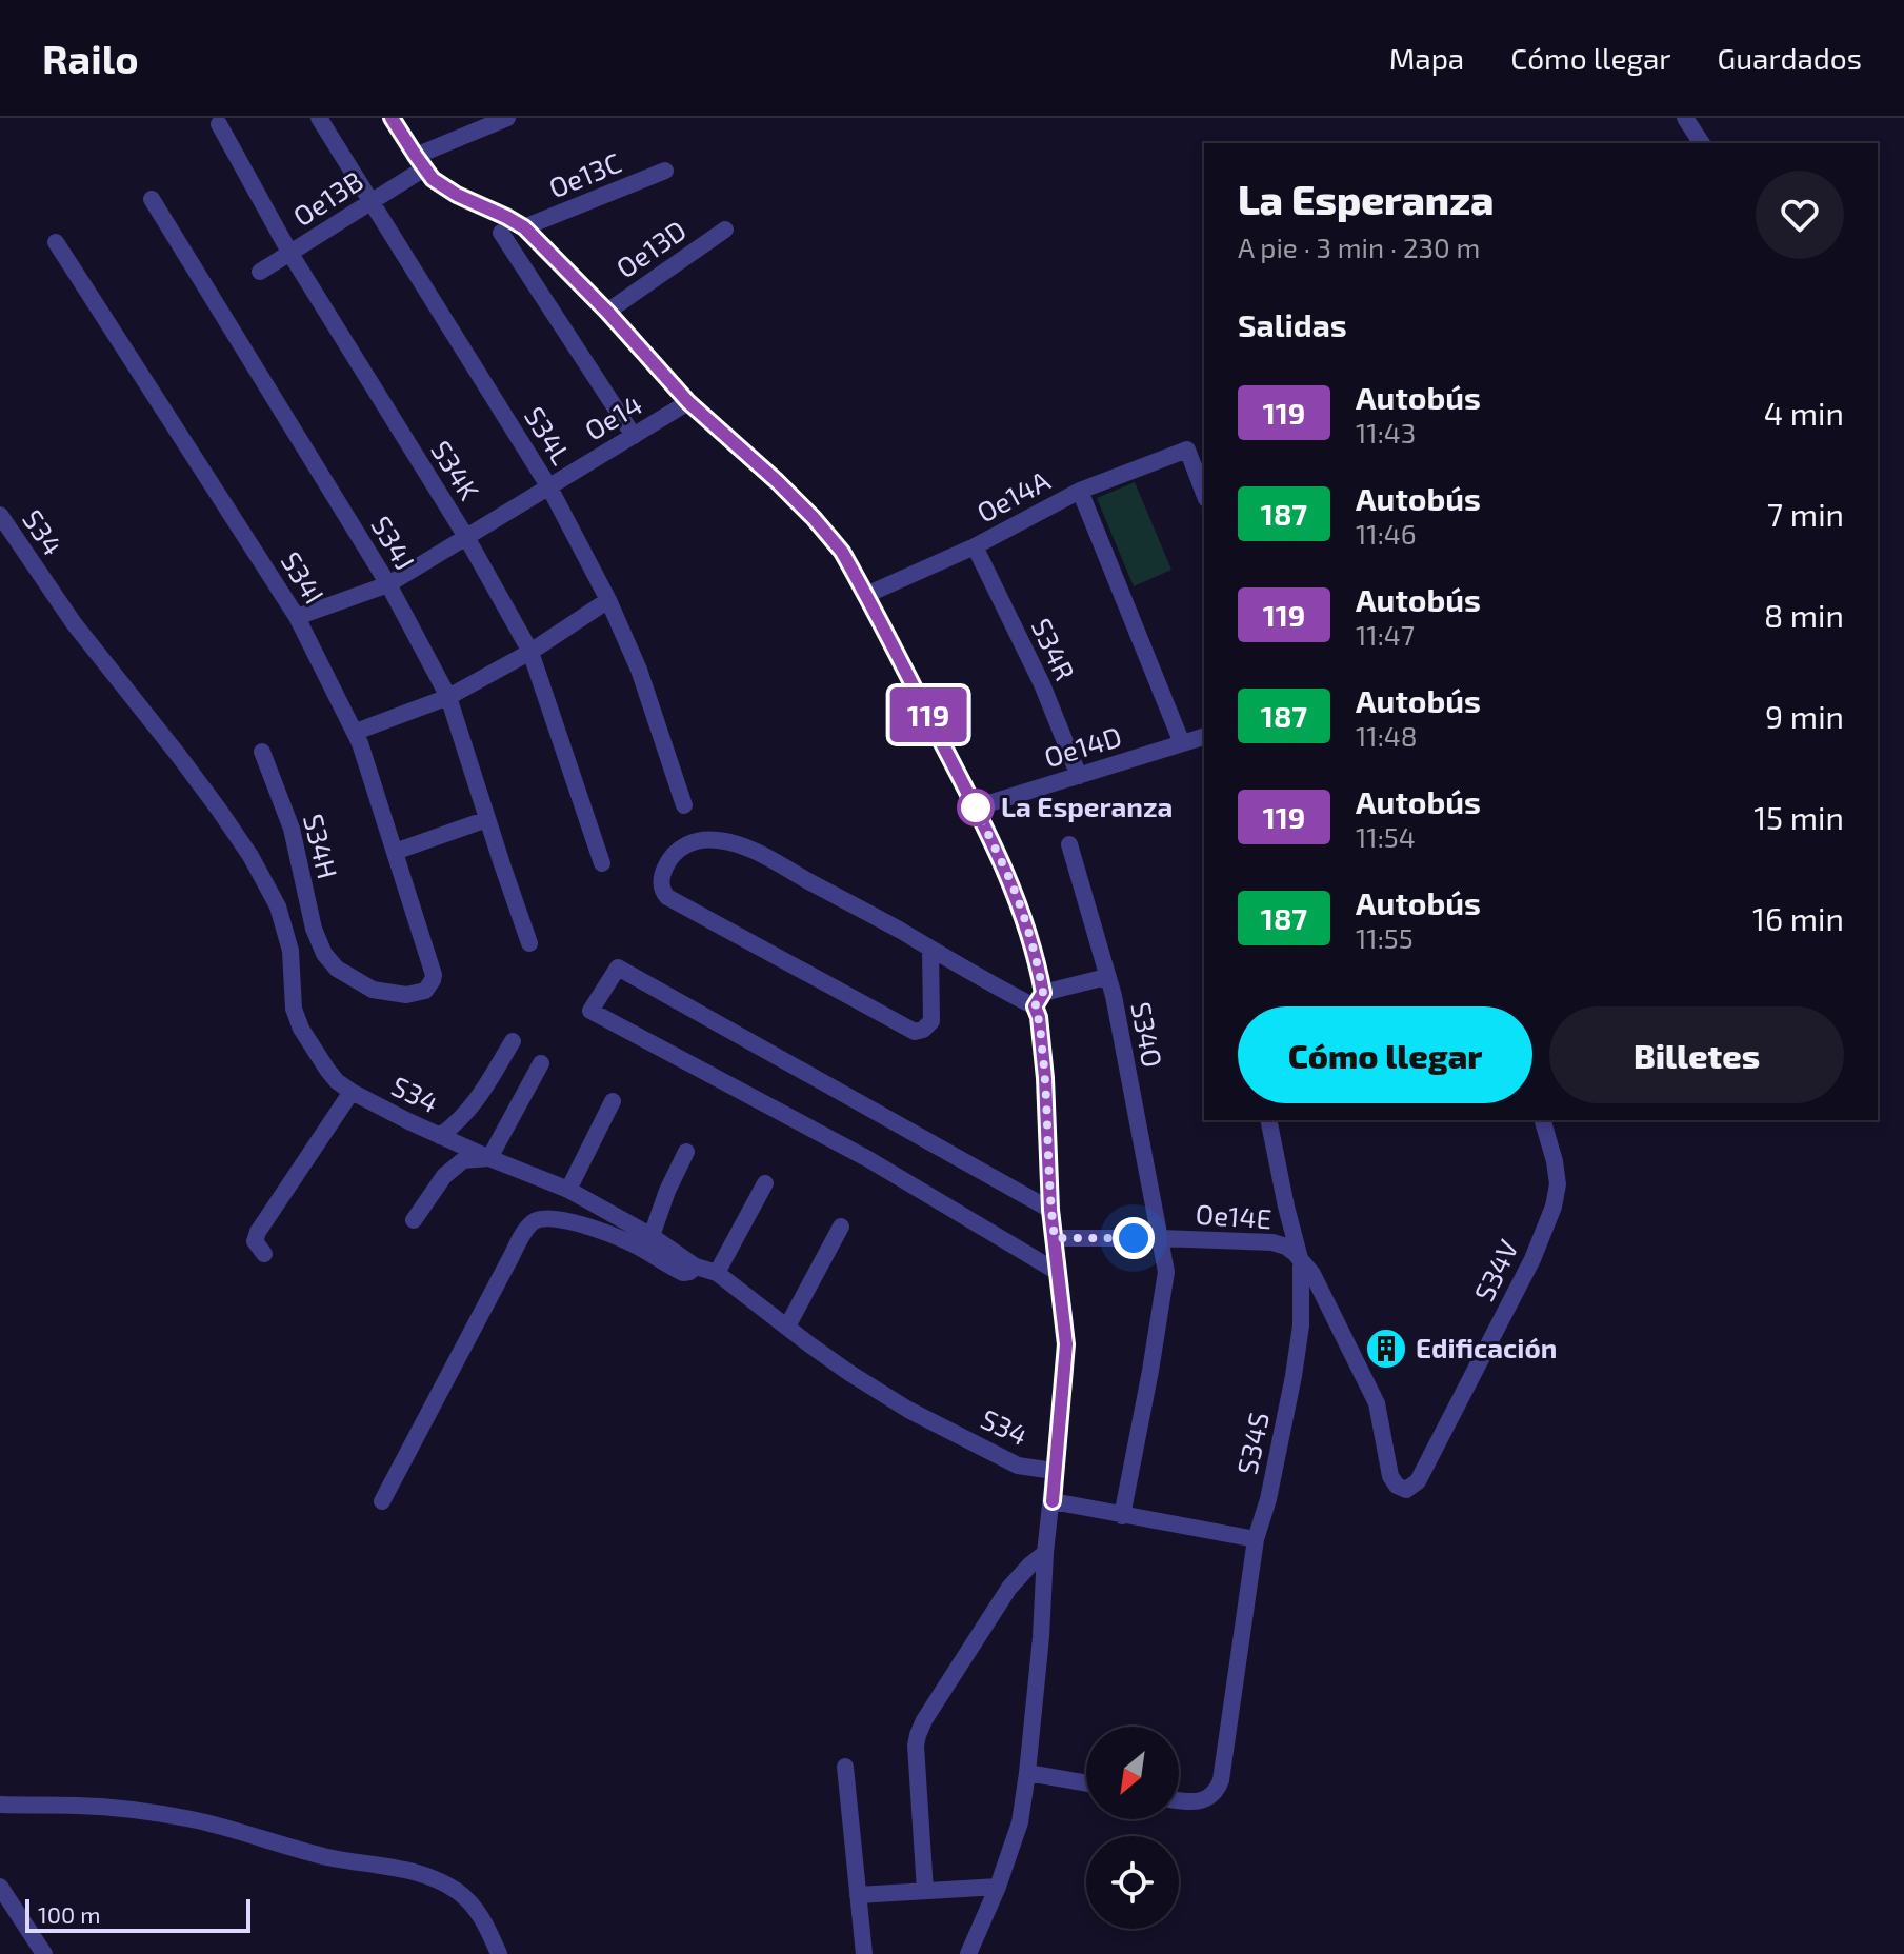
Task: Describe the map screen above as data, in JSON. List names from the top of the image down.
{
  "streets": {
    "street": [
      "Oe13C",
      "Oe13B",
      "Oe13D",
      "Oe14",
      "S34L",
      "S34K",
      "Oe14A",
      "S34",
      "S34J",
      "S34I",
      "S34R",
      "Oe14D",
      "S34H",
      "S34O",
      "Oe14E",
      "S34V",
      "S34S"
    ]
  },
  "crossings": [
    ["Oe13B", "S34L"],
    ["Oe13B", "S34K"],
    ["Oe14", "S34L"],
    ["Oe14", "S34K"],
    ["Oe14", "S34J"],
    ["Oe14", "S34I"],
    ["Oe14A", "S34R"],
    ["S34I", "S34H"],
    ["S34R", "Oe14D"],
    ["S34O", "Oe14E"],
    ["Oe14E", "S34V"],
    ["Oe14E", "S34S"],
    ["S34V", "S34S"]
  ],
  "places": {
    "other": ["La Esperanza"],
    "building": ["Edificación"]
  },
  "lines": ["bus line 119"],
  "scale_bar": "100 m",
  "north": "bottom left",
  "page": {
    "header": "Railo",
    "nav": ["Mapa", "Cómo llegar", "Guardados"],
    "on_map": "119",
    "heading": [
      ["La Esperanza", "A pie · 3 min · 230 m"],
      "Salidas"
    ],
    "list": [
      {
        "mark": "119",
        "name": "Autobús",
        "note": "11:43",
        "value": "4 min"
      },
      {
        "mark": "187",
        "name": "Autobús",
        "note": "11:46",
        "value": "7 min"
      },
      {
        "mark": "119",
        "name": "Autobús",
        "note": "11:47",
        "value": "8 min"
      },
      {
        "mark": "187",
        "name": "Autobús",
        "note": "11:48",
        "value": "9 min"
      },
      {
        "mark": "119",
        "name": "Autobús",
        "note": "11:54",
        "value": "15 min"
      },
      {
        "mark": "187",
        "name": "Autobús",
        "note": "11:55",
        "value": "16 min"
      }
    ],
    "buttons": ["Cómo llegar", "Billetes"],
    "scale": "100 m"
  }
}
